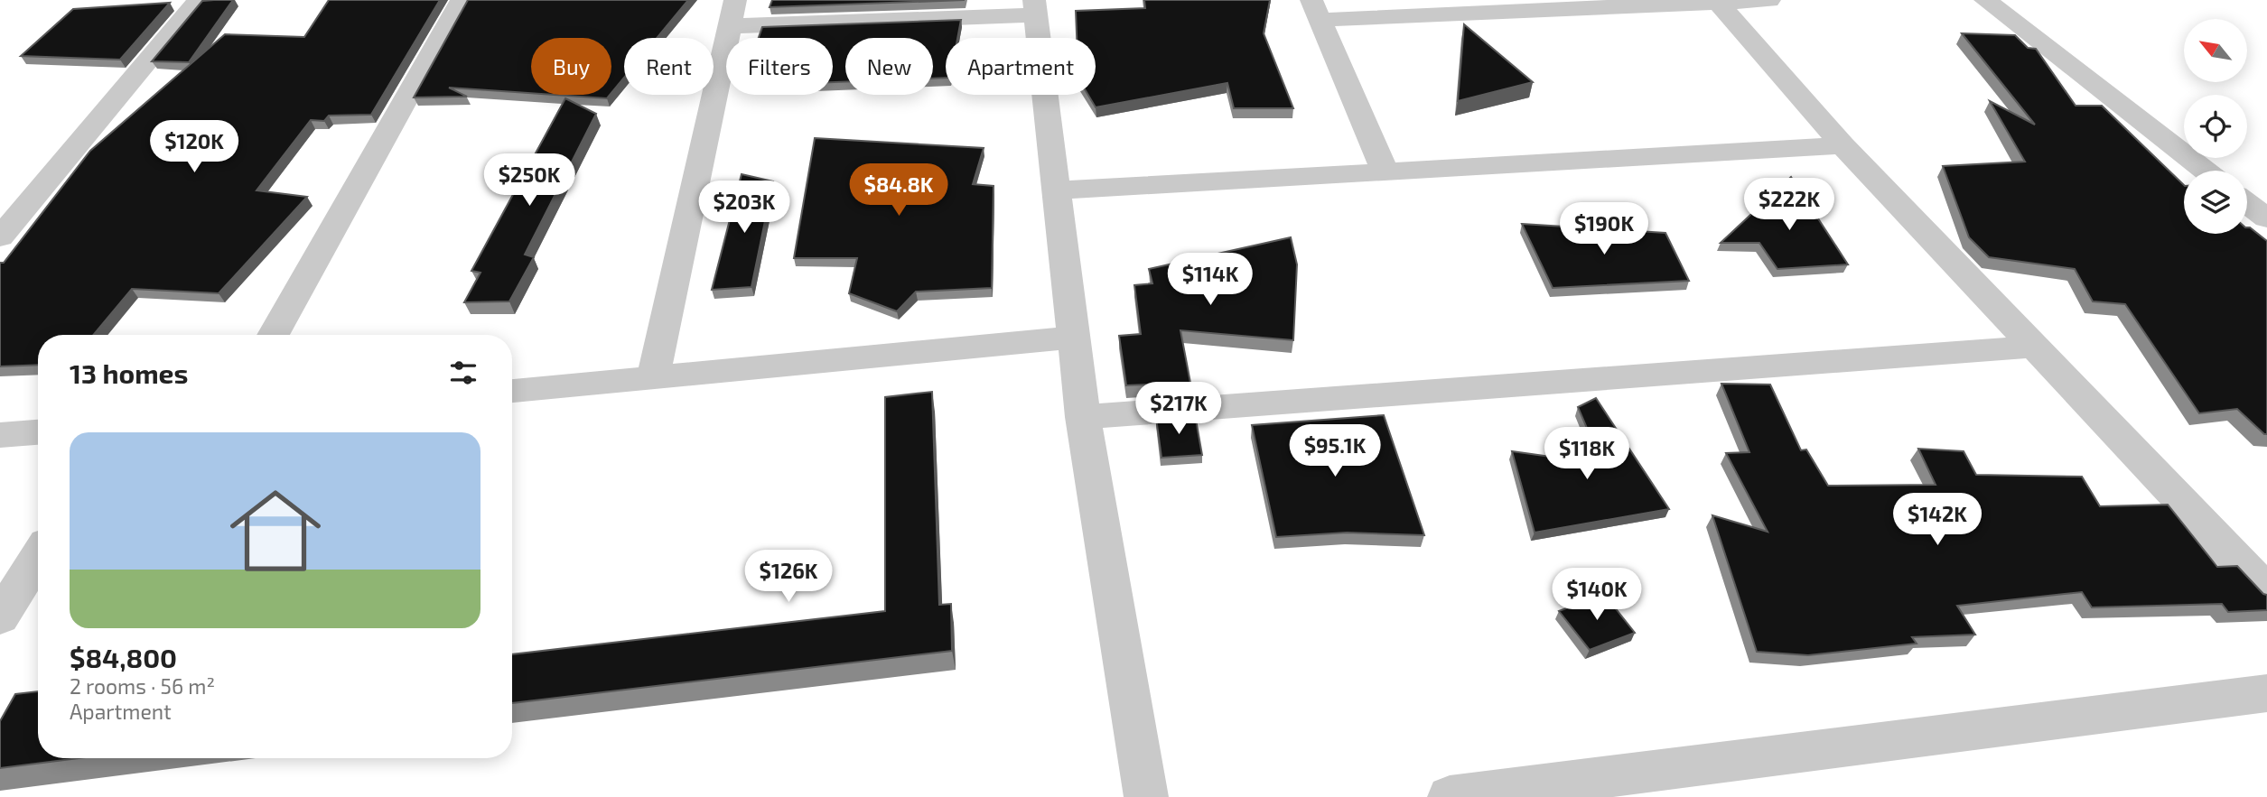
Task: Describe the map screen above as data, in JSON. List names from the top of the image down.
{
  "north": "top left",
  "page": {
    "chip": [
      "Buy",
      "Rent",
      "Filters",
      "New",
      "Apartment"
    ],
    "price": [
      "$120K",
      "$250K",
      "$84.8K",
      "$222K",
      "$203K",
      "$190K",
      "$114K",
      "$217K",
      "$95.1K",
      "$118K",
      "$142K",
      "$126K",
      "$140K"
    ],
    "heading": "13 homes",
    "list": [
      {
        "name": "$84,800",
        "note": "2 rooms · 56 m² · Apartment"
      }
    ]
  }
}
